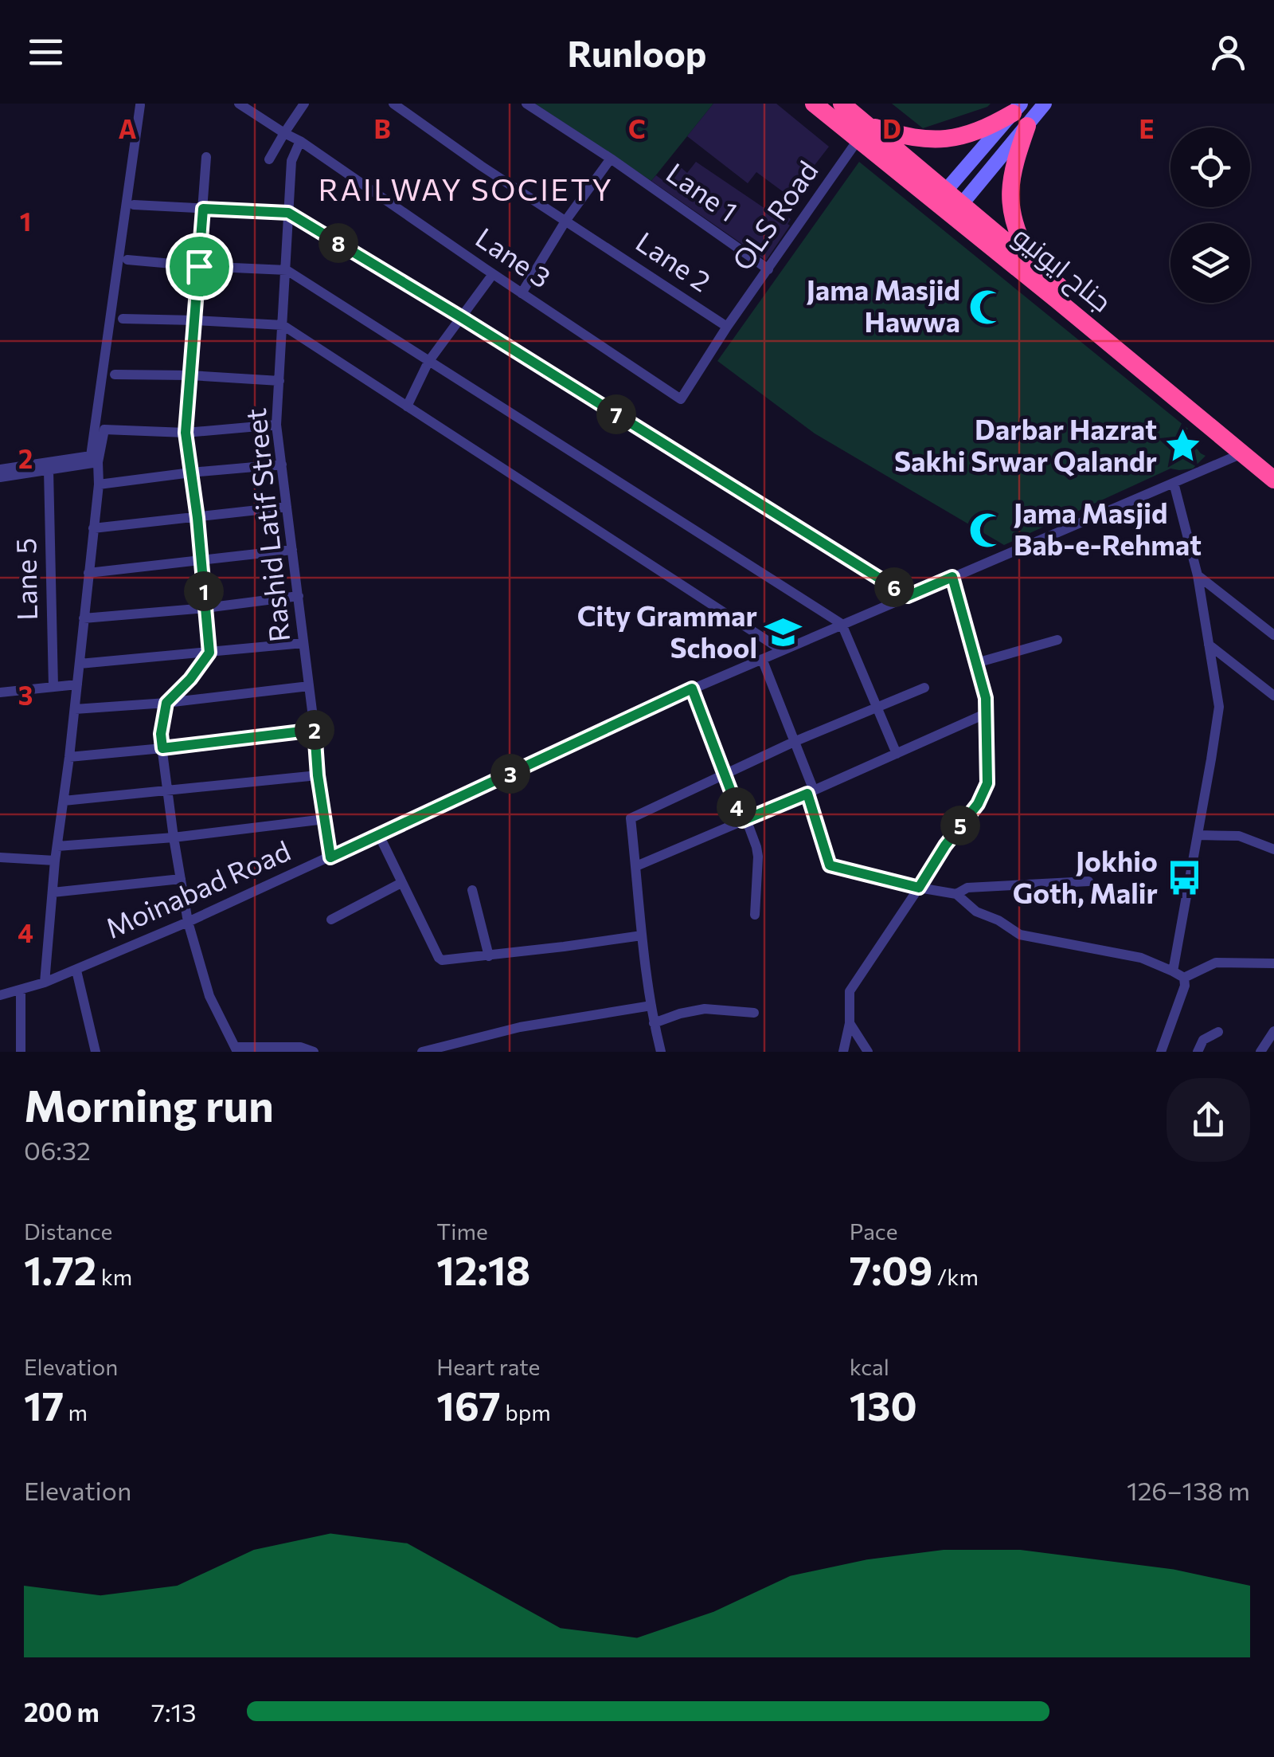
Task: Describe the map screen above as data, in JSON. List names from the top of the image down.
{
  "streets": {
    "highway": ["جناح ایونیو"],
    "street": [
      "Lane 1",
      "OLS Road",
      "Lane 3",
      "Lane 2",
      "Rashid Latif Street",
      "Lane 5",
      "Moinabad Road"
    ]
  },
  "crossings": [
    ["Lane 1", "OLS Road"],
    ["OLS Road", "Lane 3"],
    ["OLS Road", "Lane 2"],
    ["OLS Road", "جناح ایونیو"],
    ["Lane 3", "Rashid Latif Street"],
    ["جناح ایونیو", "Moinabad Road"],
    ["Rashid Latif Street", "Moinabad Road"]
  ],
  "districts": ["RAILWAY SOCIETY"],
  "places": {
    "mosque": ["Jama Masjid Hawwa", "Jama Masjid Bab-e-Rehmat"],
    "place": ["Darbar Hazrat Sakhi Srwar Qalandr"],
    "school or university": ["City Grammar School"],
    "bus stop": ["Jokhio Goth, Malir"]
  },
  "page": {
    "header": "Runloop",
    "pins": [
      "8",
      "7",
      "6",
      "1",
      "2",
      "3",
      "4",
      "5"
    ],
    "heading": ["Morning run", "06:32"],
    "stats": [
      ["Distance", "1.72 km"],
      ["Time", "12:18"],
      ["Pace", "7:09 /km"],
      ["Elevation", "17 m"],
      ["Heart rate", "167 bpm"],
      ["kcal", "130"]
    ],
    "chart": ["Elevation", "126–138 m"],
    "list": [
      {
        "name": "200 m",
        "note": "7:13"
      }
    ]
  },
  "grid": {
    "columns": [
      "A",
      "B",
      "C",
      "D",
      "E"
    ],
    "rows": [
      "1",
      "2",
      "3",
      "4"
    ]
  }
}
